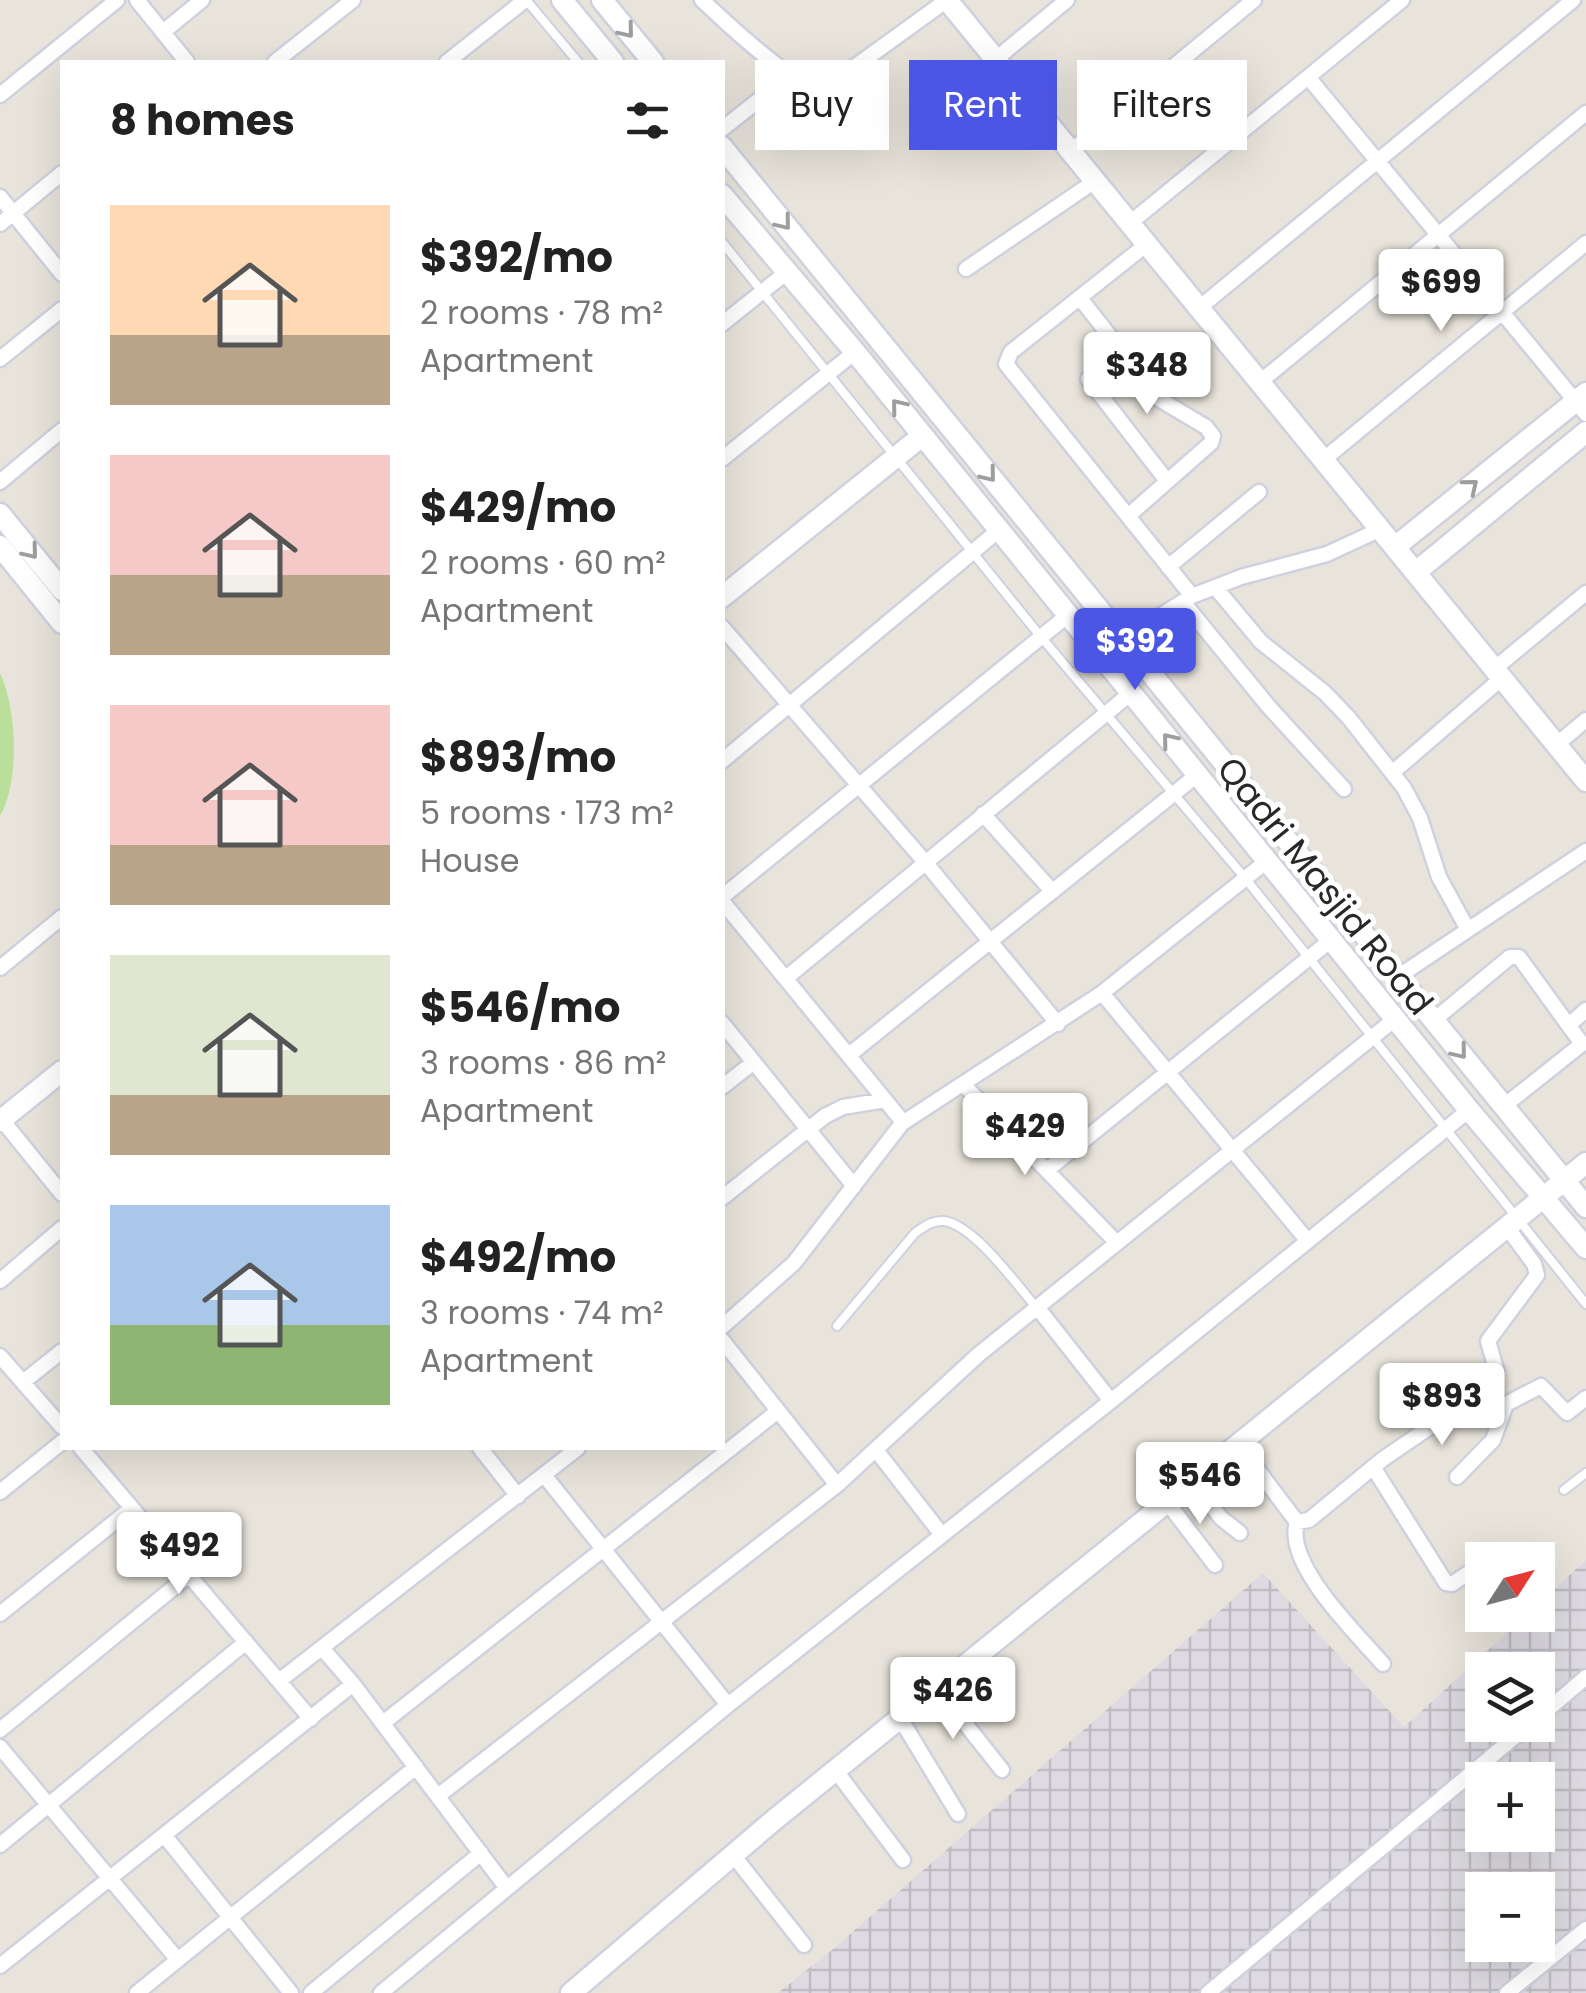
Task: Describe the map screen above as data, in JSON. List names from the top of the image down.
{
  "streets": {
    "street": ["Qadri Masjid Road"]
  },
  "north": "top right",
  "page": {
    "chip": ["Buy", "Rent", "Filters"],
    "heading": "8 homes",
    "list": [
      {
        "name": "$392/mo",
        "note": "2 rooms · 78 m² · Apartment"
      },
      {
        "name": "$429/mo",
        "note": "2 rooms · 60 m² · Apartment"
      },
      {
        "name": "$893/mo",
        "note": "5 rooms · 173 m² · House"
      },
      {
        "name": "$546/mo",
        "note": "3 rooms · 86 m² · Apartment"
      },
      {
        "name": "$492/mo",
        "note": "3 rooms · 74 m² · Apartment"
      }
    ],
    "price": [
      "$699",
      "$348",
      "$392",
      "$429",
      "$893",
      "$546",
      "$492",
      "$426"
    ],
    "map_buttons": ["+", "−"]
  }
}
